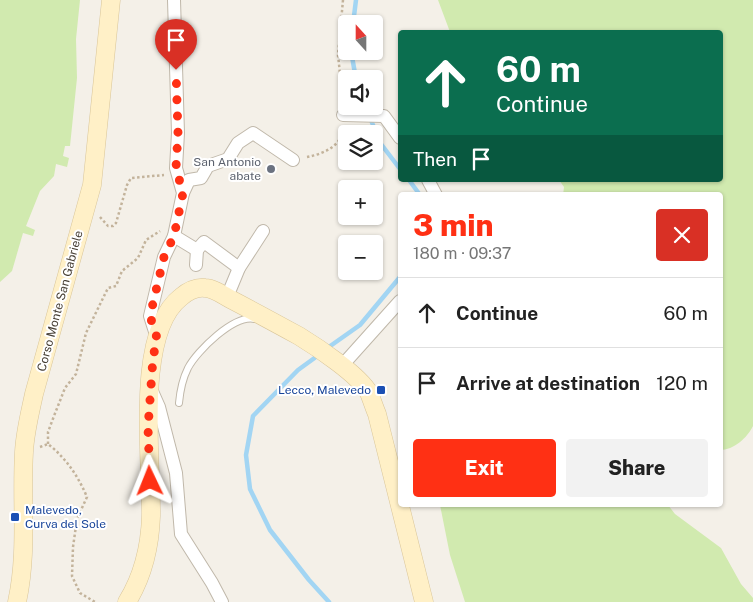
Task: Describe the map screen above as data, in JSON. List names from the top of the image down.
{
  "streets": {
    "main road": ["Corso Monte San Gabriele"]
  },
  "places": {
    "other": ["San Antonio abate"],
    "transit": ["Lecco, Malevedo", "Malevedo, Curva del Sole"]
  },
  "north": "top",
  "page": {
    "map_buttons": ["+", "−"],
    "turn": ["60 m", "Continue"],
    "then": "Then",
    "heading": ["3 min", "180 m · 09:37"],
    "list": [
      {
        "name": "Continue",
        "value": "60 m"
      },
      {
        "name": "Arrive at destination",
        "value": "120 m"
      }
    ],
    "buttons": ["Exit", "Share"]
  }
}
